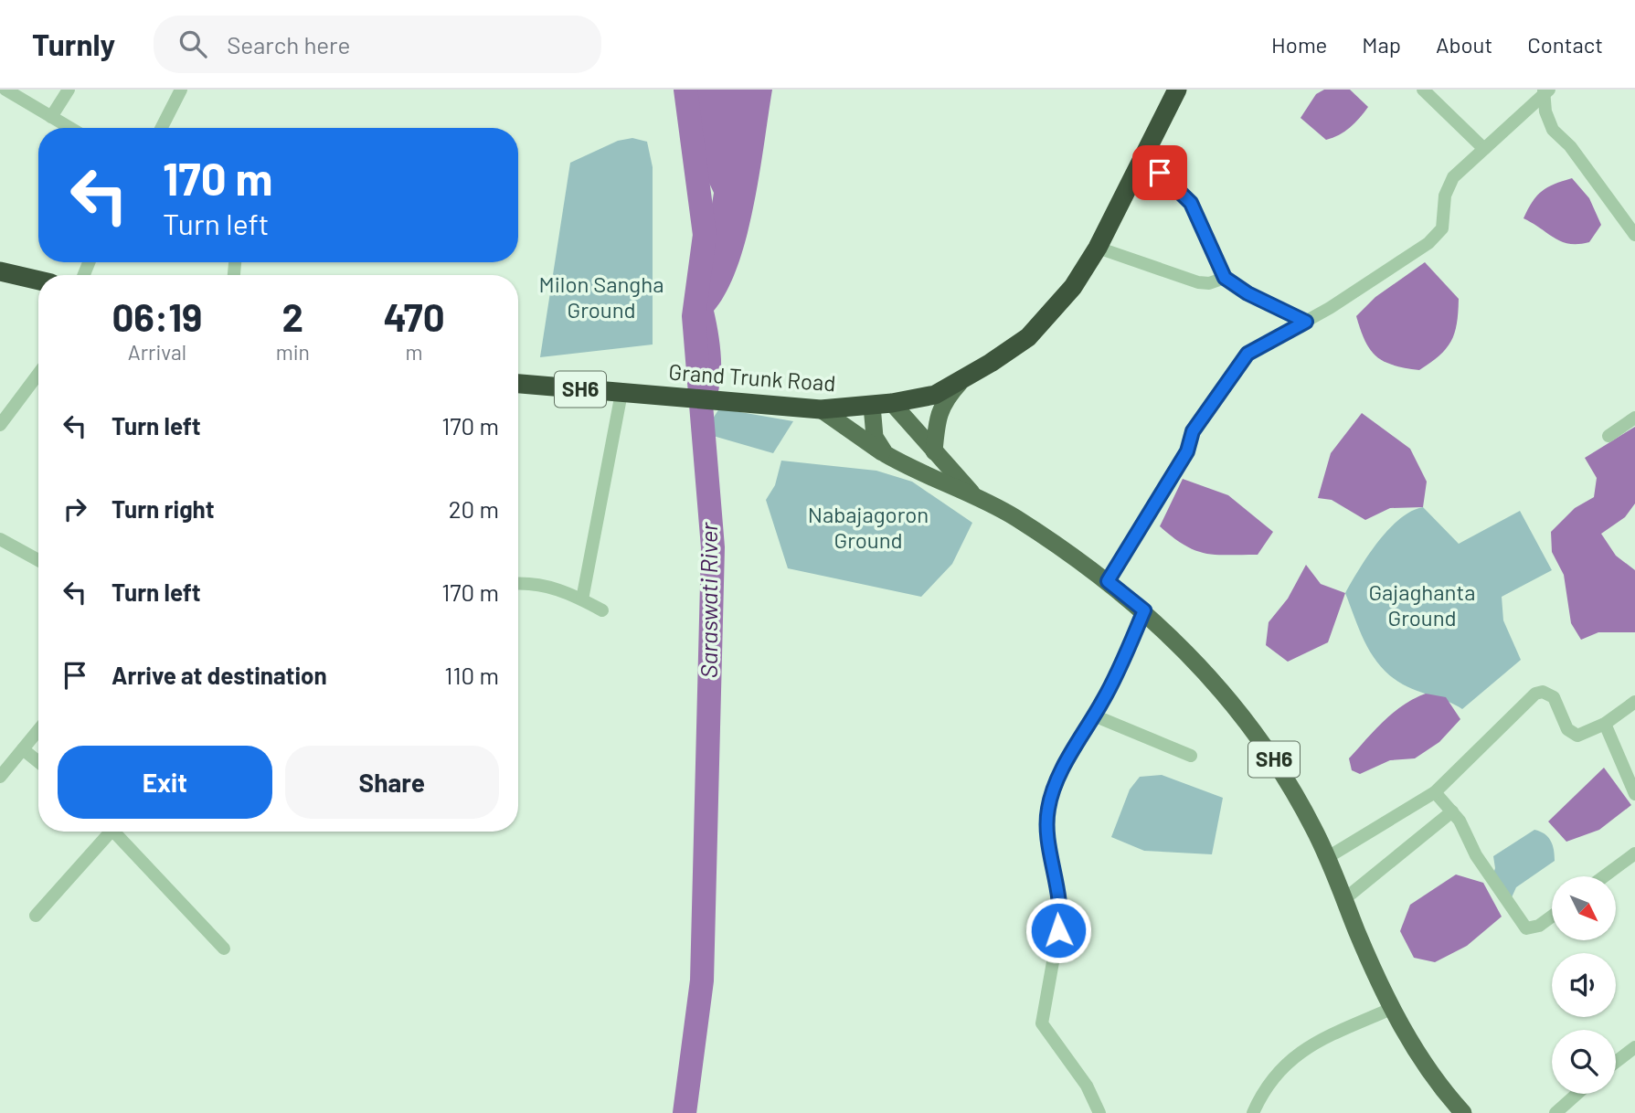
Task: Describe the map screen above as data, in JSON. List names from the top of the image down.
{
  "streets": {
    "highway": ["Grand Trunk Road", "SH6"]
  },
  "crossings": [
    ["Grand Trunk Road", "SH6"]
  ],
  "water": ["Saraswati River"],
  "parks": ["Milon Sangha Ground", "Nabajagoron Ground", "Gajaghanta Ground"],
  "north": "bottom right",
  "page": {
    "header": "Turnly",
    "search": "Search here",
    "nav": [
      "Home",
      "Map",
      "About",
      "Contact"
    ],
    "turn": ["170 m", "Turn left"],
    "eta": [
      "06:19",
      "Arrival",
      "2",
      "min",
      "470",
      "m"
    ],
    "list": [
      {
        "name": "Turn left",
        "value": "170 m"
      },
      {
        "name": "Turn right",
        "value": "20 m"
      },
      {
        "name": "Turn left",
        "value": "170 m"
      },
      {
        "name": "Arrive at destination",
        "value": "110 m"
      }
    ],
    "buttons": ["Exit", "Share"]
  }
}
